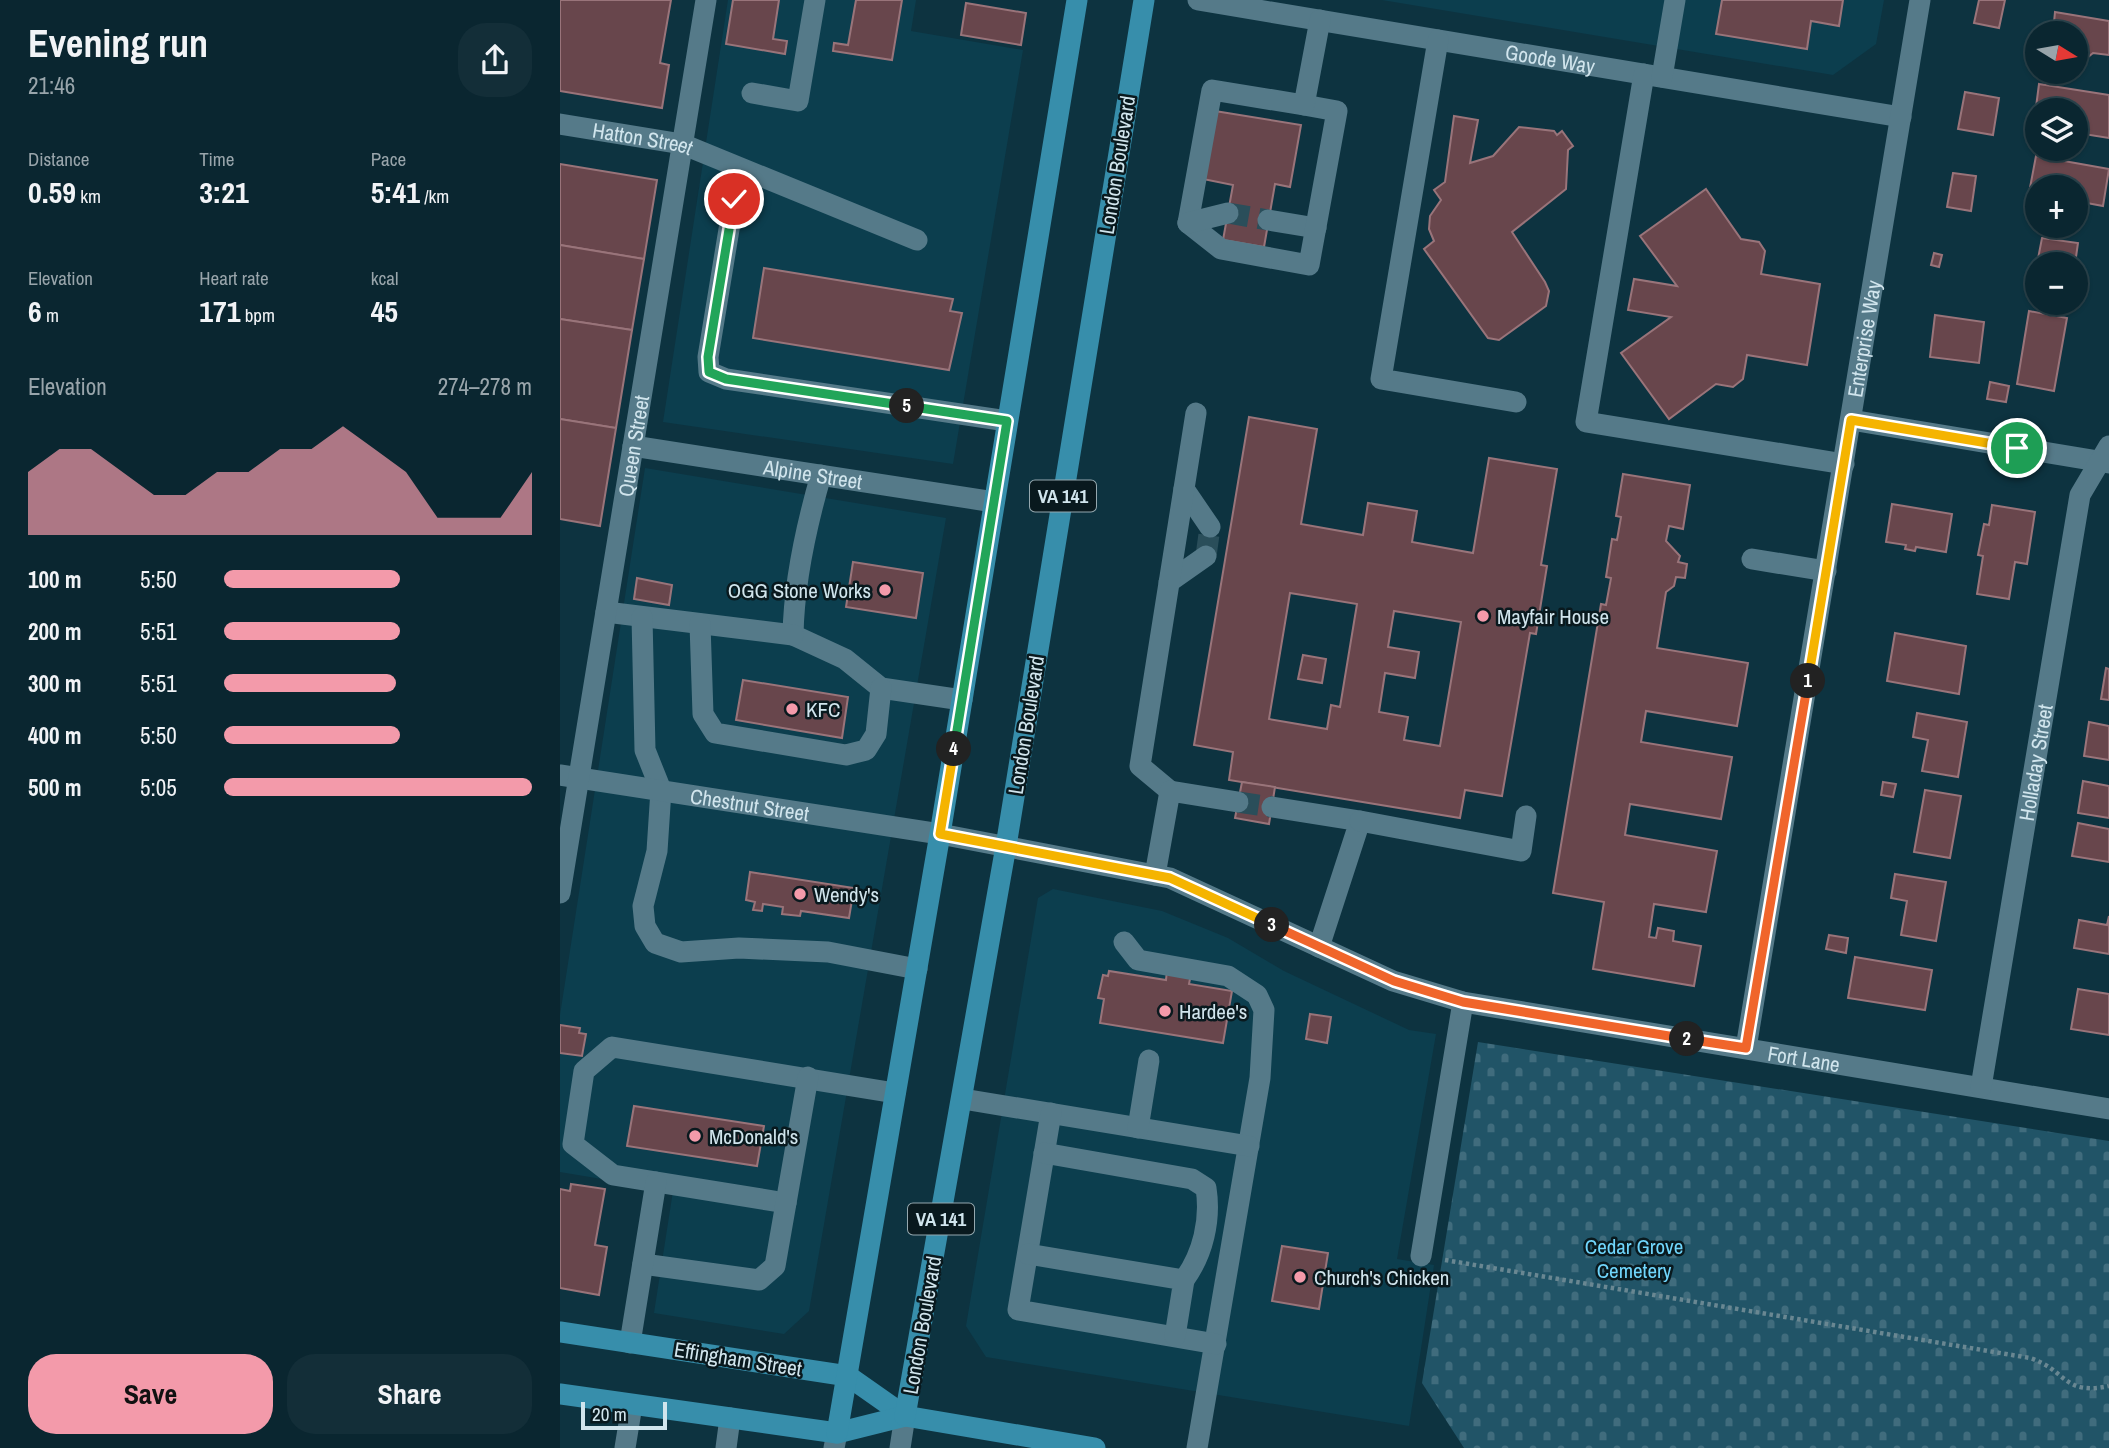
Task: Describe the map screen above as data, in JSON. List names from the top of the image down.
{
  "streets": {
    "main road": ["London Boulevard", "VA 141", "Effingham Street"],
    "street": [
      "Goode Way",
      "Hatton Street",
      "Enterprise Way",
      "Queen Street",
      "Alpine Street",
      "Holladay Street",
      "Chestnut Street",
      "Fort Lane"
    ]
  },
  "crossings": [
    ["Goode Way", "Enterprise Way"],
    ["Hatton Street", "Queen Street"],
    ["London Boulevard", "Fort Lane"],
    ["London Boulevard", "Effingham Street"],
    ["Enterprise Way", "Fort Lane"],
    ["Queen Street", "Alpine Street"],
    ["Queen Street", "Chestnut Street"],
    ["Alpine Street", "VA 141"],
    ["VA 141", "Chestnut Street"],
    ["VA 141", "Fort Lane"],
    ["VA 141", "Effingham Street"],
    ["Holladay Street", "Fort Lane"],
    ["Chestnut Street", "Fort Lane"]
  ],
  "parks": ["Cedar Grove Cemetery"],
  "places": [
    "OGG Stone Works",
    "Mayfair House",
    "KFC",
    "Wendy's",
    "Hardee's",
    "McDonald's",
    "Church's Chicken"
  ],
  "scale_bar": "20 m",
  "north": "right",
  "page": {
    "heading": ["Evening run", "21:46"],
    "map_buttons": ["+", "−"],
    "stats": [
      ["Distance", "0.59 km"],
      ["Time", "3:21"],
      ["Pace", "5:41 /km"],
      ["Elevation", "6 m"],
      ["Heart rate", "171 bpm"],
      ["kcal", "45"]
    ],
    "chart": ["Elevation", "274–278 m"],
    "pins": [
      "5",
      "1",
      "4",
      "3",
      "2"
    ],
    "list": [
      {
        "name": "100 m",
        "note": "5:50"
      },
      {
        "name": "200 m",
        "note": "5:51"
      },
      {
        "name": "300 m",
        "note": "5:51"
      },
      {
        "name": "400 m",
        "note": "5:50"
      },
      {
        "name": "500 m",
        "note": "5:05"
      }
    ],
    "buttons": ["Save", "Share"],
    "scale": "20 m"
  }
}
